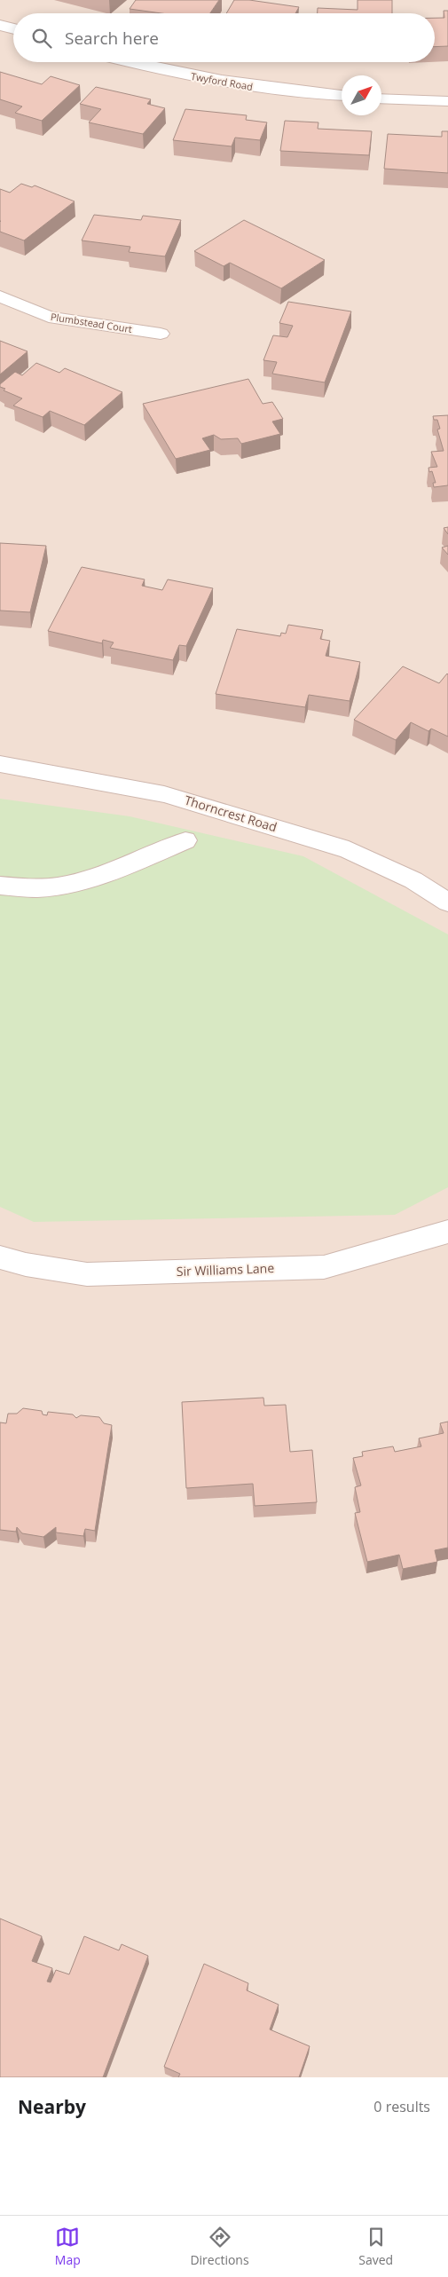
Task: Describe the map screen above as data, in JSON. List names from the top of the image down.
{
  "streets": {
    "street": [
      "Twyford Road",
      "Plumbstead Court",
      "Thorncrest Road",
      "Sir Williams Lane"
    ]
  },
  "north": "top right",
  "page": {
    "search": "Search here",
    "heading": ["Nearby", "0 results"],
    "nav": ["Map", "Directions", "Saved"]
  }
}
